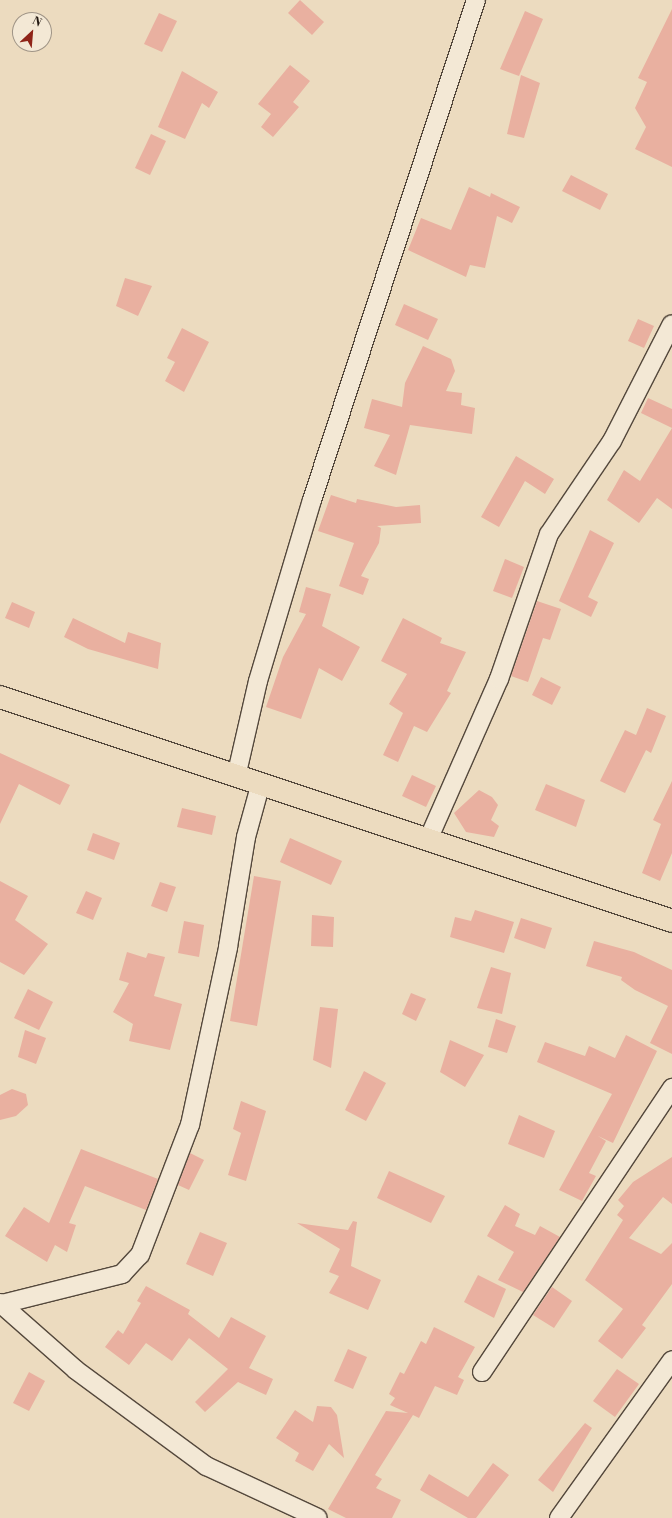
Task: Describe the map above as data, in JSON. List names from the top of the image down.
{
  "north": "top right"
}
